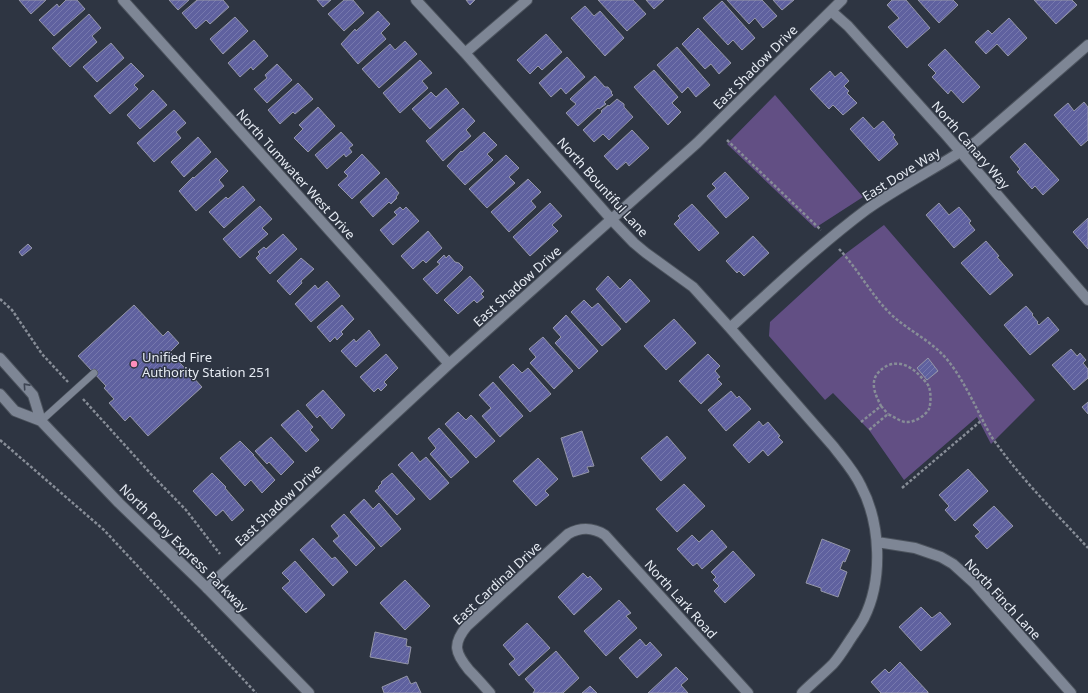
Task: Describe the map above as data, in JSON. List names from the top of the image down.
{
  "streets": {
    "street": [
      "East Shadow Drive",
      "North Canary Way",
      "North Tumwater West Drive",
      "East Dove Way",
      "North Bountiful Lane",
      "North Pony Express Parkway",
      "East Cardinal Drive",
      "North Lark Road",
      "North Finch Lane"
    ]
  },
  "crossings": [
    ["East Shadow Drive", "North Canary Way"],
    ["East Shadow Drive", "North Tumwater West Drive"],
    ["East Shadow Drive", "North Bountiful Lane"],
    ["East Shadow Drive", "North Pony Express Parkway"],
    ["North Canary Way", "East Dove Way"],
    ["East Dove Way", "North Bountiful Lane"],
    ["North Bountiful Lane", "North Finch Lane"],
    ["East Cardinal Drive", "North Lark Road"]
  ],
  "places": ["Unified Fire Authority Station 251"]
}
